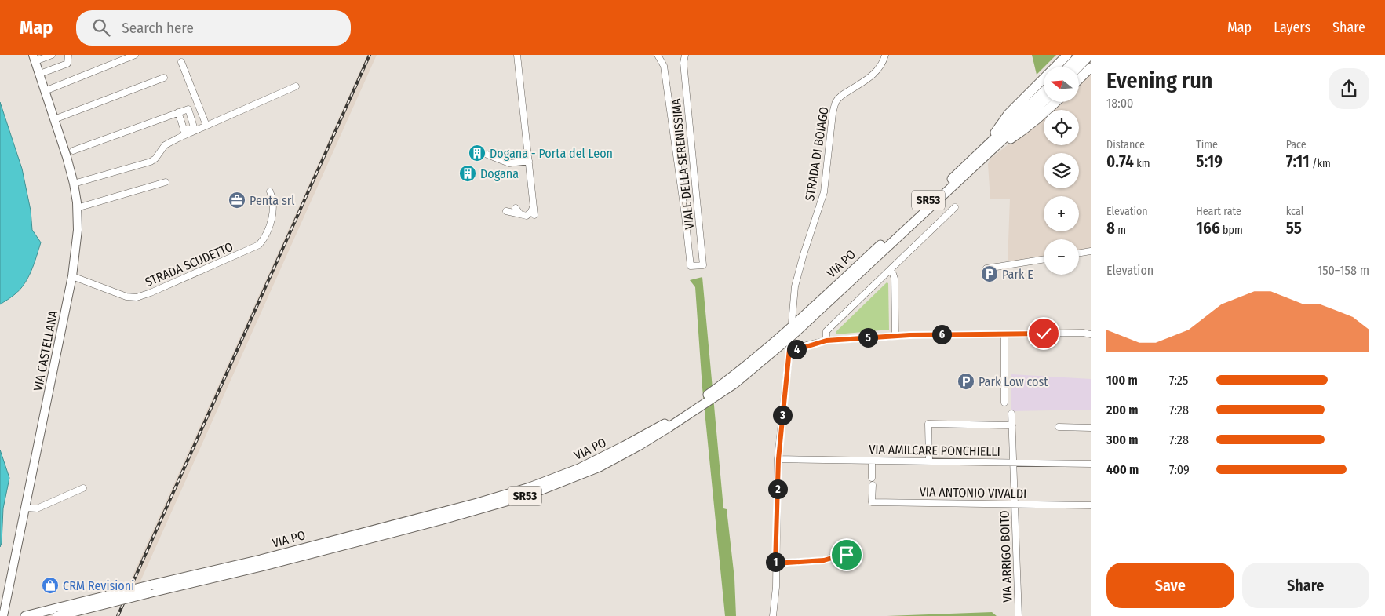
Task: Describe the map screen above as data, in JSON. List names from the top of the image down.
{
  "streets": {
    "highway": ["SR53", "VIA PO"],
    "main road": ["VIA CASTELLANA"],
    "street": [
      "STRADA DI BOIAGO",
      "VIALE DELLA SERENISSIMA",
      "STRADA SCUDETTO",
      "VIA AMILCARE PONCHIELLI",
      "VIA ANTONIO VIVALDI",
      "VIA ARRIGO BOITO"
    ]
  },
  "crossings": [
    ["STRADA SCUDETTO", "VIA CASTELLANA"],
    ["VIA AMILCARE PONCHIELLI", "VIA ARRIGO BOITO"],
    ["VIA ANTONIO VIVALDI", "VIA ARRIGO BOITO"]
  ],
  "places": {
    "building": ["Dogana - Porta del Leon", "Dogana"],
    "office": ["Penta srl"],
    "parking": ["Park E", "Park Low cost"],
    "shop": ["CRM Revisioni"]
  },
  "north": "left",
  "page": {
    "header": "Map",
    "search": "Search here",
    "nav": ["Map", "Layers", "Share"],
    "heading": ["Evening run", "18:00"],
    "map_buttons": ["+", "−"],
    "stats": [
      ["Distance", "0.74 km"],
      ["Time", "5:19"],
      ["Pace", "7:11 /km"],
      ["Elevation", "8 m"],
      ["Heart rate", "166 bpm"],
      ["kcal", "55"]
    ],
    "chart": ["Elevation", "150–158 m"],
    "pins": [
      "6",
      "5",
      "4",
      "3",
      "2",
      "1"
    ],
    "list": [
      {
        "name": "100 m",
        "note": "7:25"
      },
      {
        "name": "200 m",
        "note": "7:28"
      },
      {
        "name": "300 m",
        "note": "7:28"
      },
      {
        "name": "400 m",
        "note": "7:09"
      }
    ],
    "buttons": ["Save", "Share"]
  }
}
